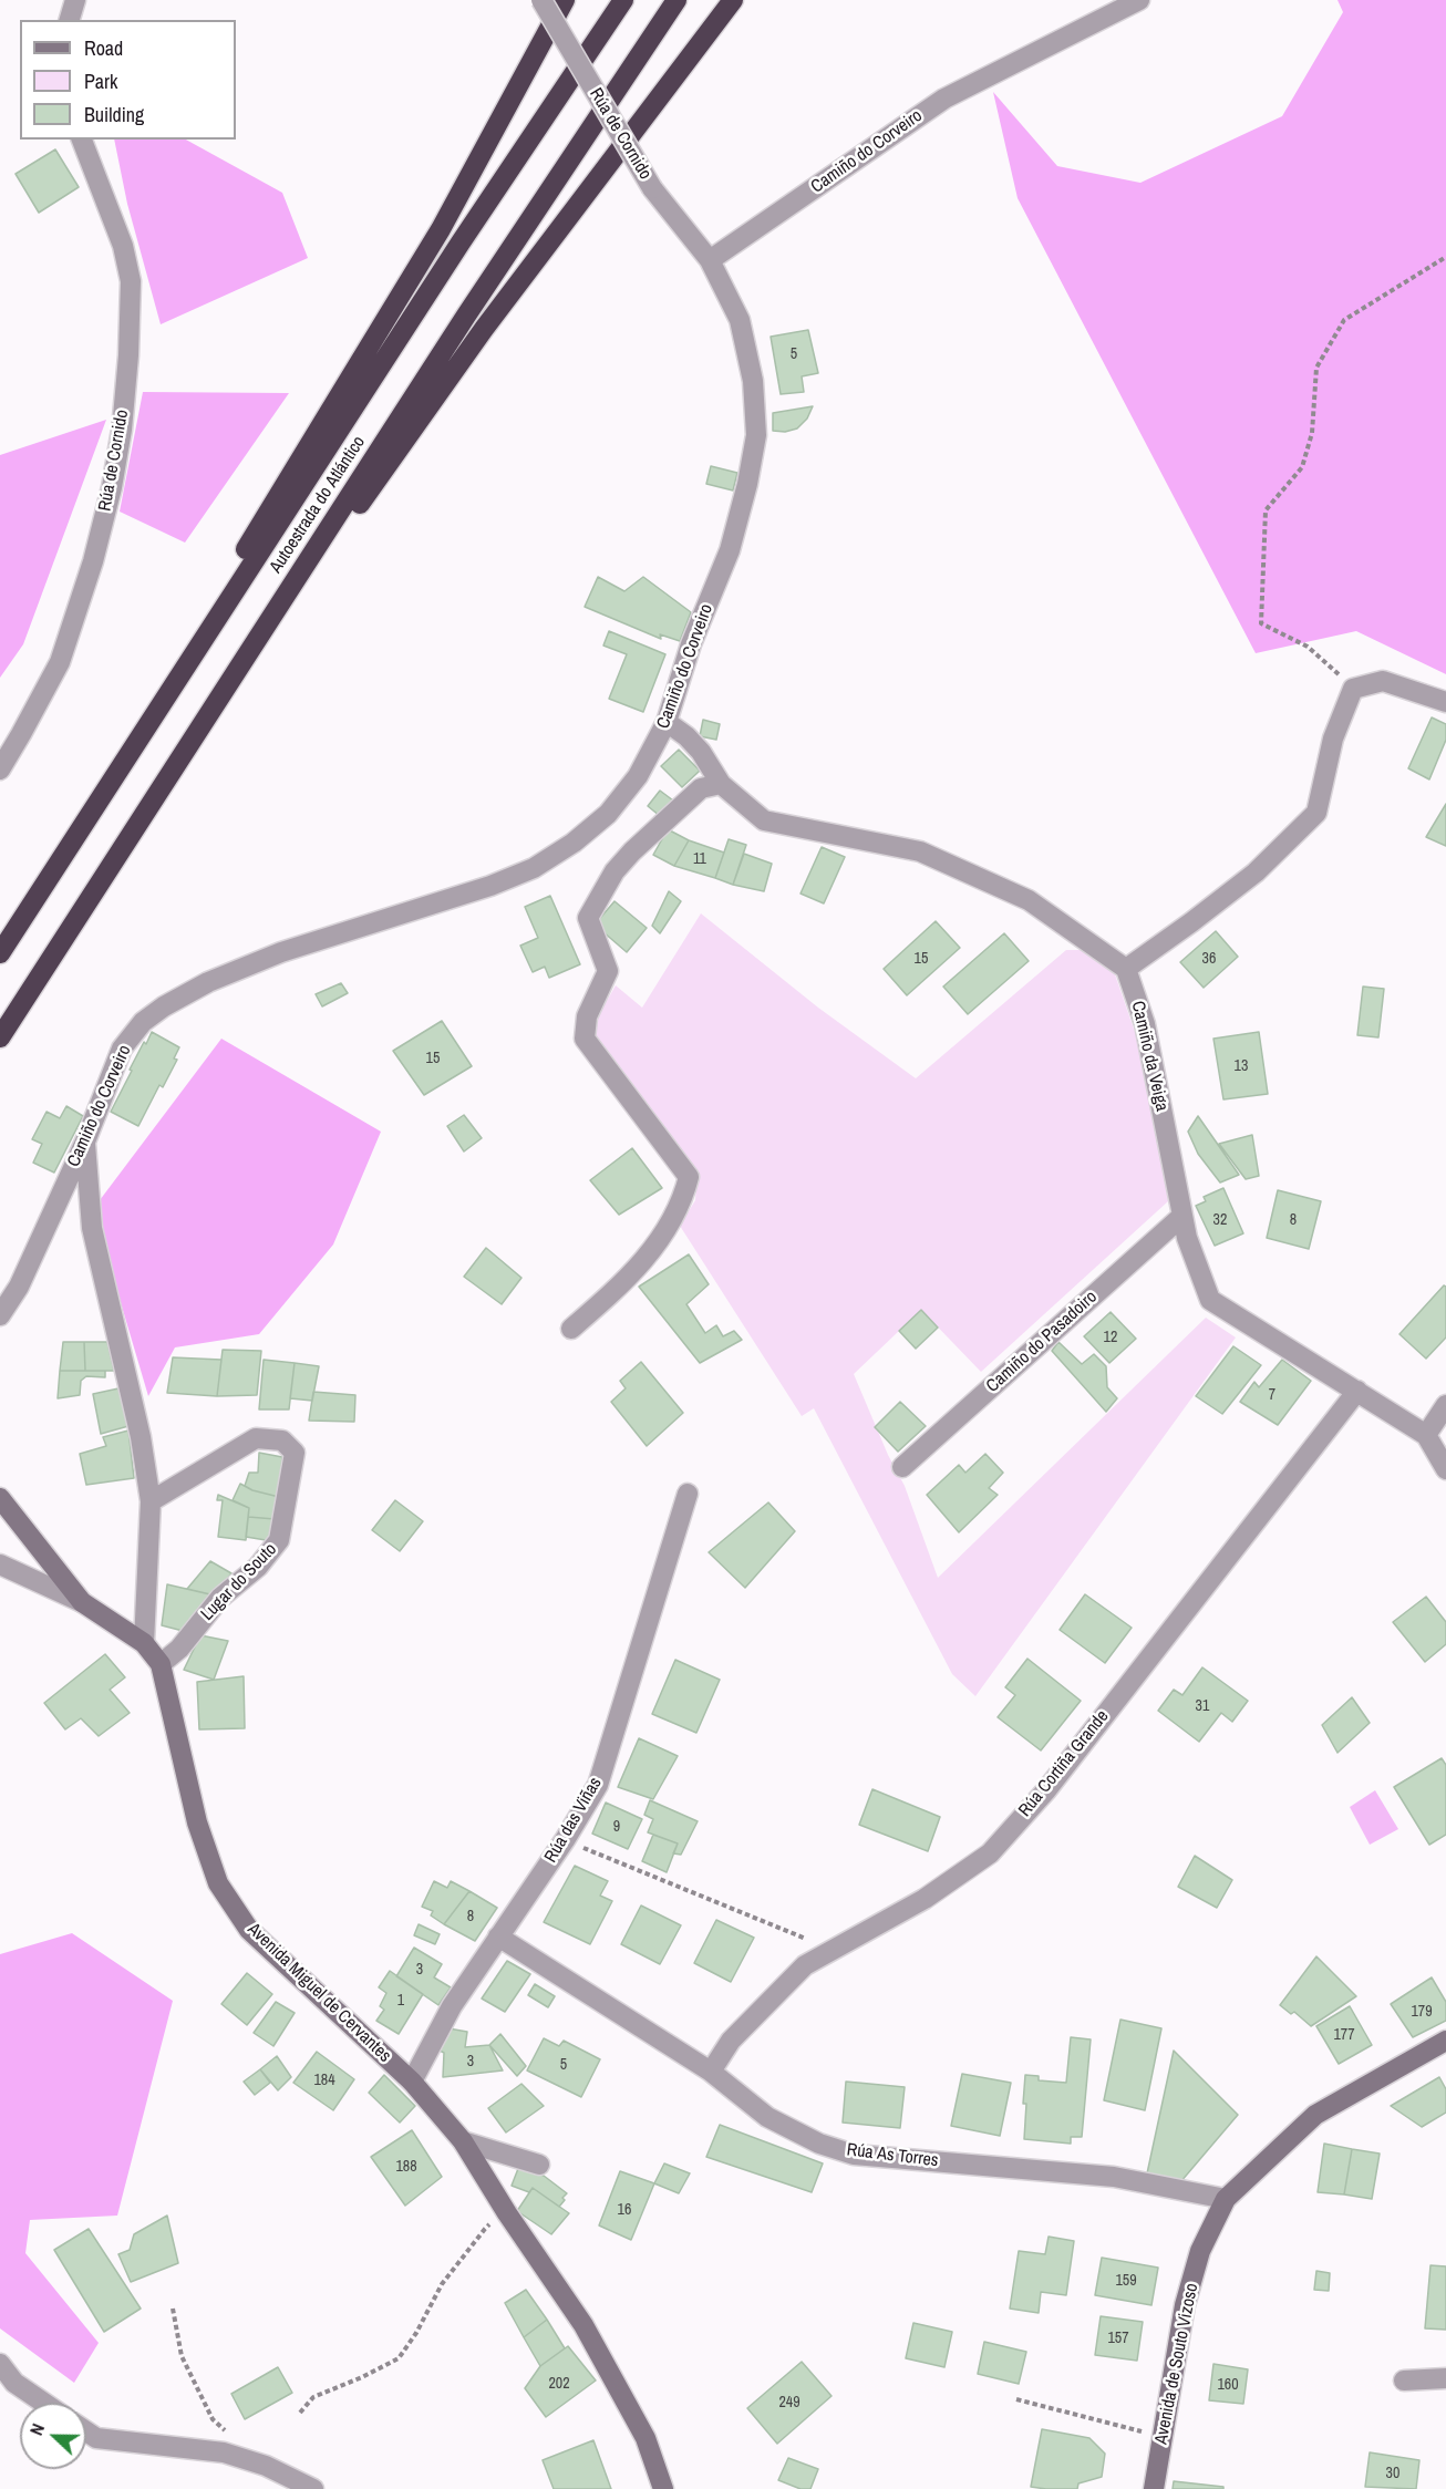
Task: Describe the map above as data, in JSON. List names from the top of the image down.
{
  "streets": {
    "highway": ["Autoestrada do Atlántico"],
    "street": [
      "Rúa de Cornido",
      "Camiño do Corveiro",
      "Camiño da Veiga",
      "Camiño do Pasadoiro",
      "Lugar do Souto",
      "Rúa Cortiña Grande",
      "Rúa das Viñas",
      "Avenida Miguel de Cervantes",
      "Rúa As Torres",
      "Avenida de Souto Vizoso"
    ]
  },
  "crossings": [
    ["Rúa de Cornido", "Camiño do Corveiro"],
    ["Camiño da Veiga", "Camiño do Pasadoiro"],
    ["Camiño da Veiga", "Rúa Cortiña Grande"],
    ["Lugar do Souto", "Avenida Miguel de Cervantes"],
    ["Rúa Cortiña Grande", "Rúa As Torres"],
    ["Rúa das Viñas", "Avenida Miguel de Cervantes"],
    ["Rúa das Viñas", "Rúa As Torres"],
    ["Rúa As Torres", "Avenida de Souto Vizoso"]
  ],
  "house_numbers": [
    "5",
    "11",
    "15",
    "36",
    "15",
    "13",
    "32",
    "8",
    "12",
    "7",
    "31",
    "9",
    "8",
    "3",
    "1",
    "179",
    "177",
    "3",
    "5",
    "184",
    "188",
    "16",
    "159",
    "157",
    "202",
    "160",
    "249",
    "30"
  ],
  "legend": ["Road", "Park", "Building"],
  "north": "left"
}
